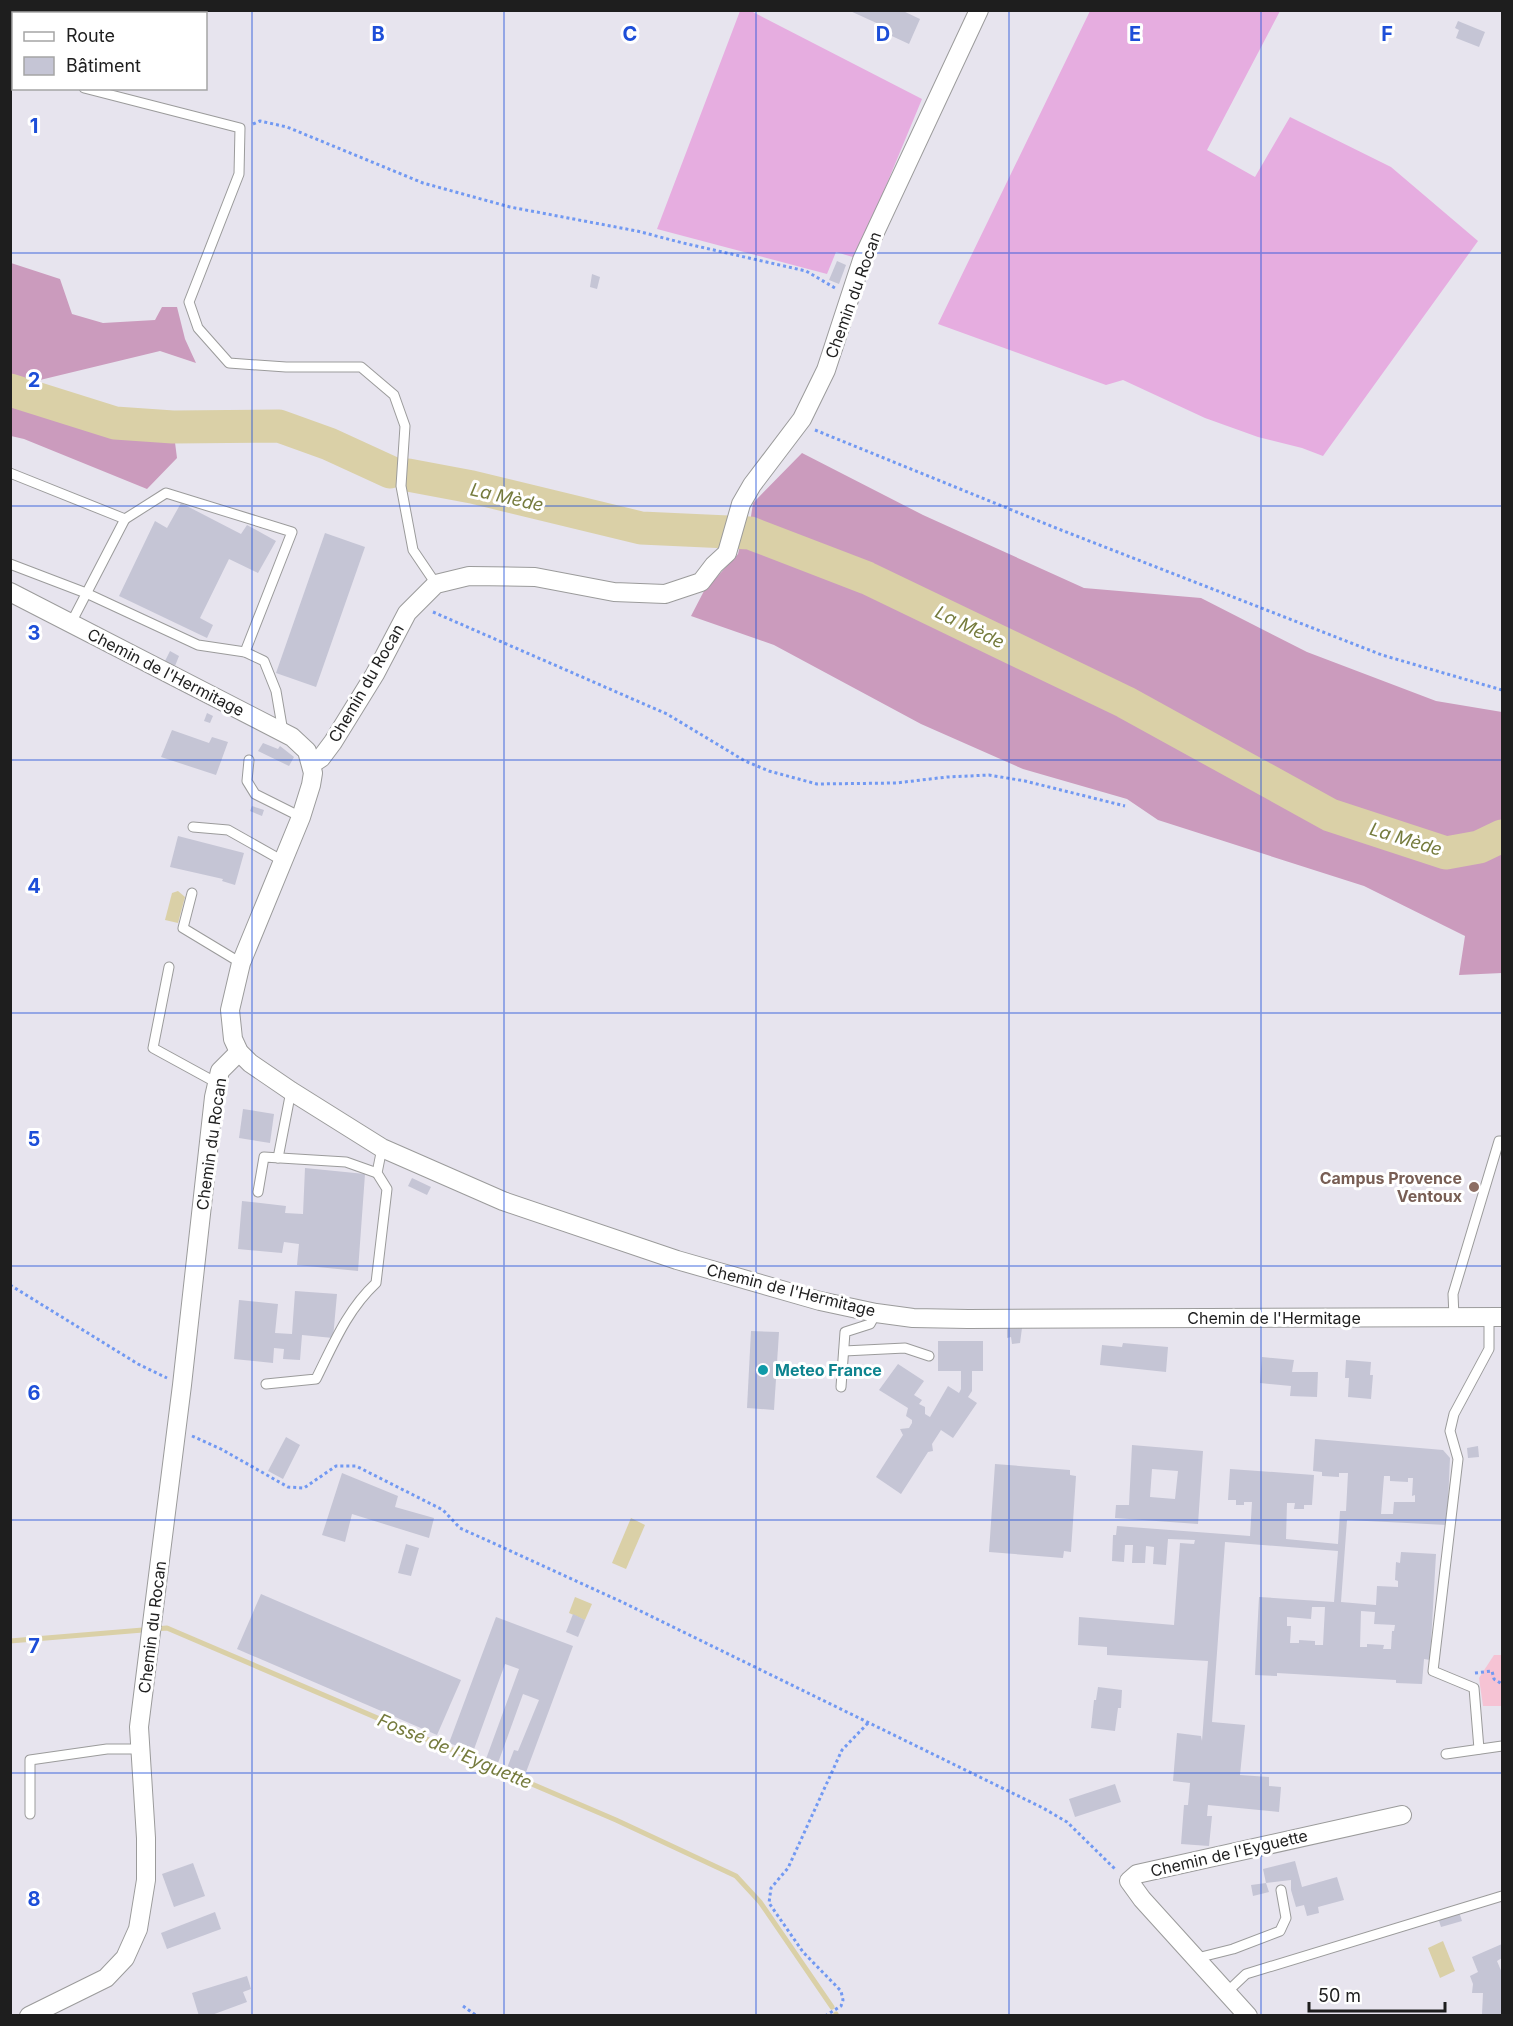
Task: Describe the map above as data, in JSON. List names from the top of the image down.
{
  "streets": {
    "street": ["Chemin du Rocan", "Chemin de l'Hermitage", "Chemin de l'Eyguette"]
  },
  "crossings": [
    ["Chemin du Rocan", "Chemin de l'Hermitage"]
  ],
  "water": ["La Mède", "Fossé de l'Eyguette"],
  "places": ["Campus Provence Ventoux", "Meteo France"],
  "legend": ["Route", "Bâtiment"],
  "scale_bar": "50 m",
  "grid": {
    "columns": [
      "B",
      "C",
      "D",
      "E",
      "F"
    ],
    "rows": [
      "1",
      "2",
      "3",
      "4",
      "5",
      "6",
      "7",
      "8"
    ]
  }
}
